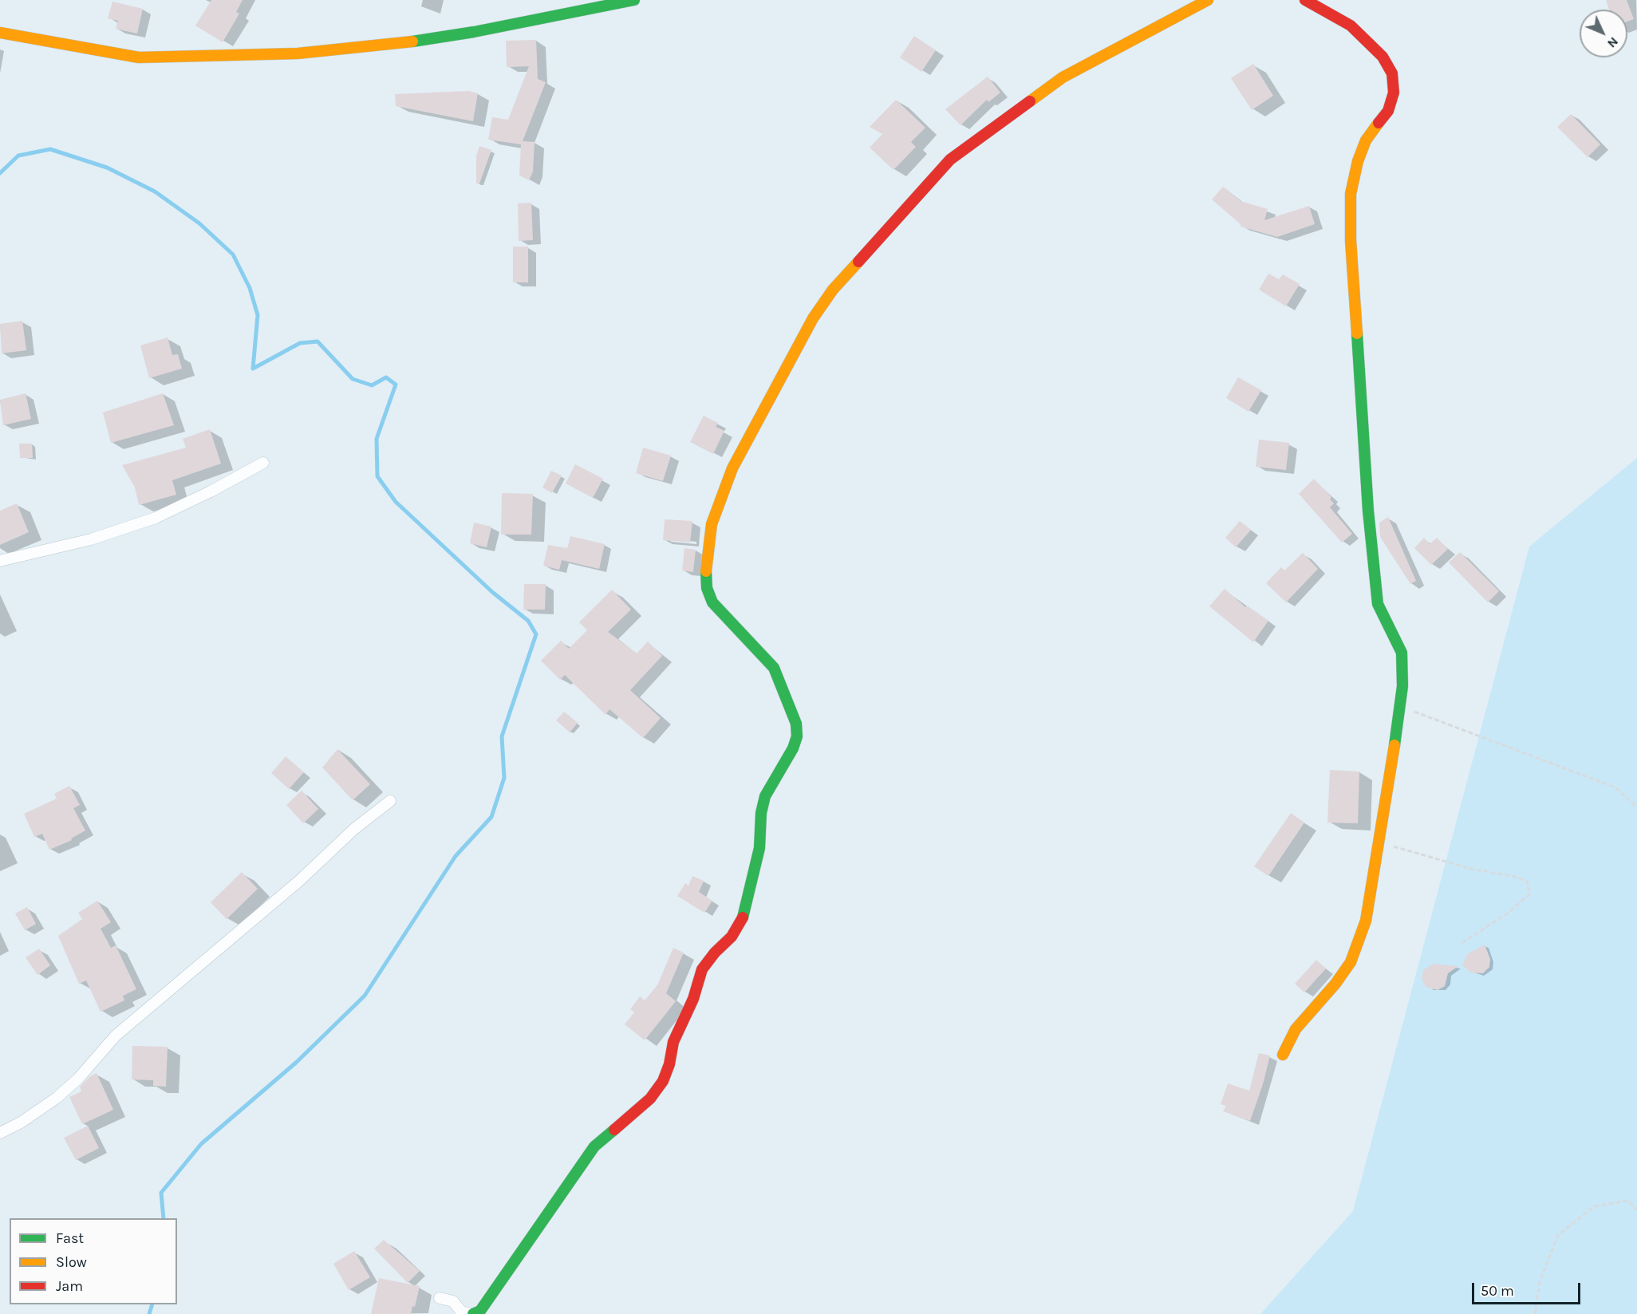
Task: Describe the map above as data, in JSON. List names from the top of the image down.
{
  "legend": ["Fast", "Slow", "Jam"],
  "scale_bar": "50 m",
  "north": "bottom right"
}
